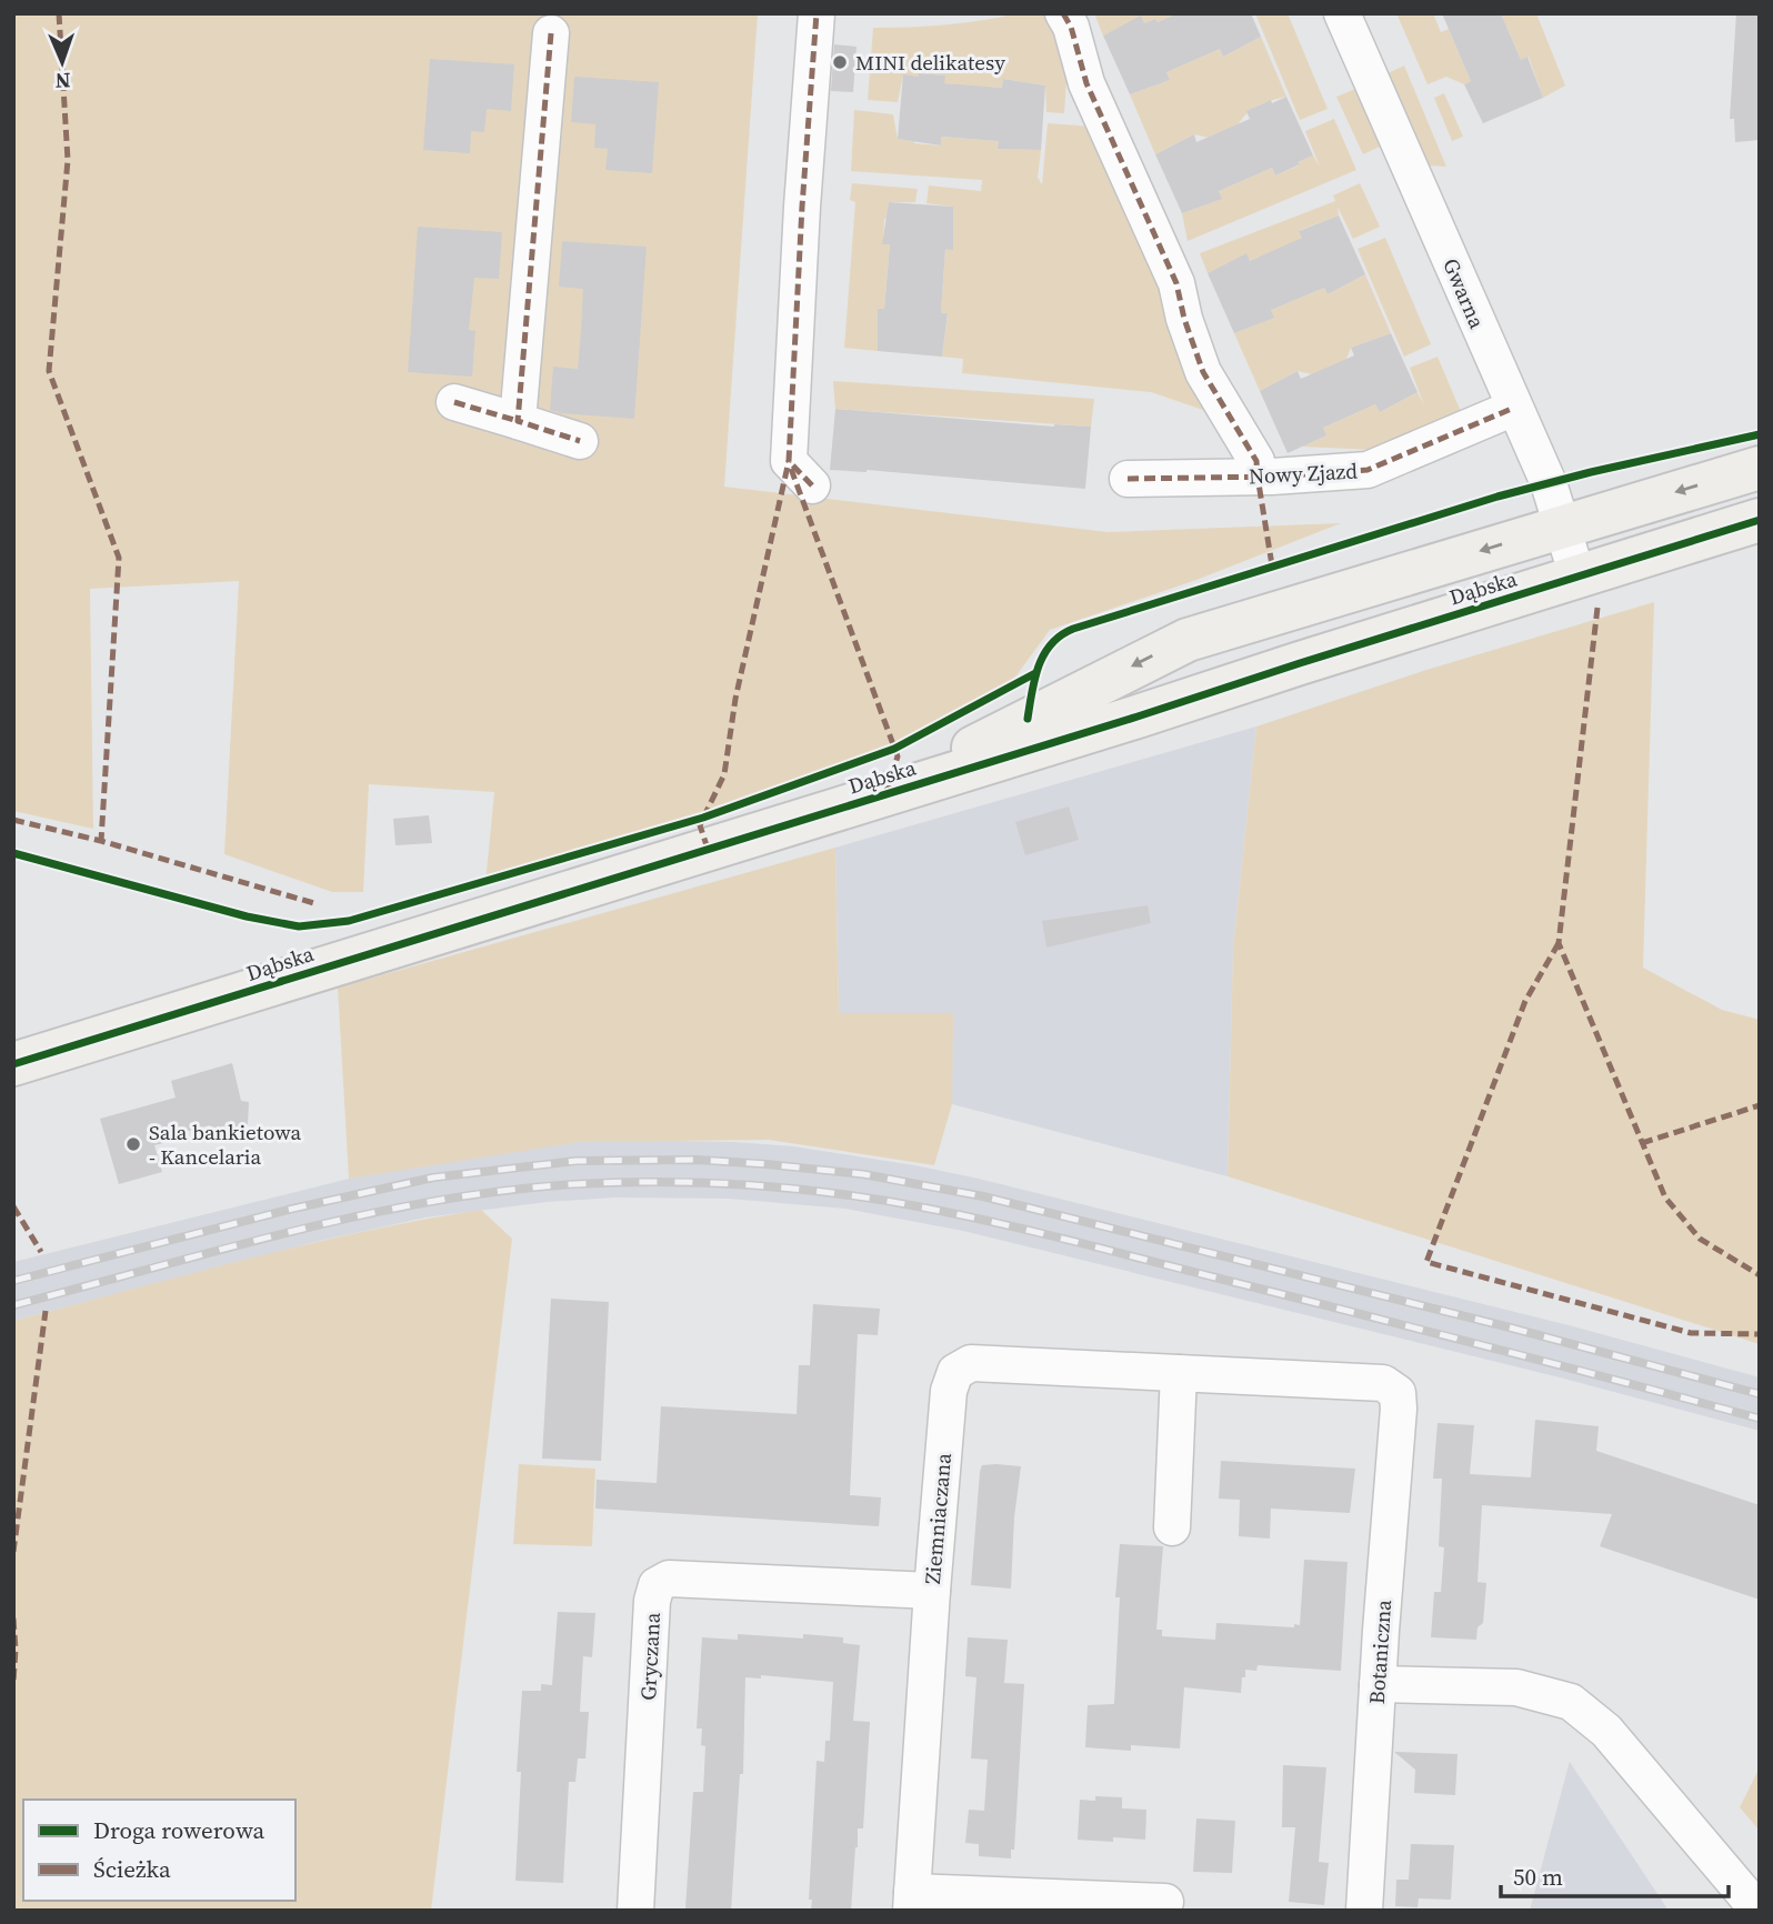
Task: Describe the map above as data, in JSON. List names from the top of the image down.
{
  "streets": {
    "street": [
      "Gwarna",
      "Nowy Zjazd",
      "Dąbska",
      "Ziemniaczana",
      "Botaniczna",
      "Gryczana"
    ]
  },
  "crossings": [
    ["Gwarna", "Nowy Zjazd"],
    ["Gwarna", "Dąbska"],
    ["Ziemniaczana", "Botaniczna"],
    ["Ziemniaczana", "Gryczana"]
  ],
  "places": ["MINI delikatesy", "Sala bankietowa - Kancelaria"],
  "legend": ["Droga rowerowa", "Ścieżka"],
  "scale_bar": "50 m",
  "north": "bottom"
}
